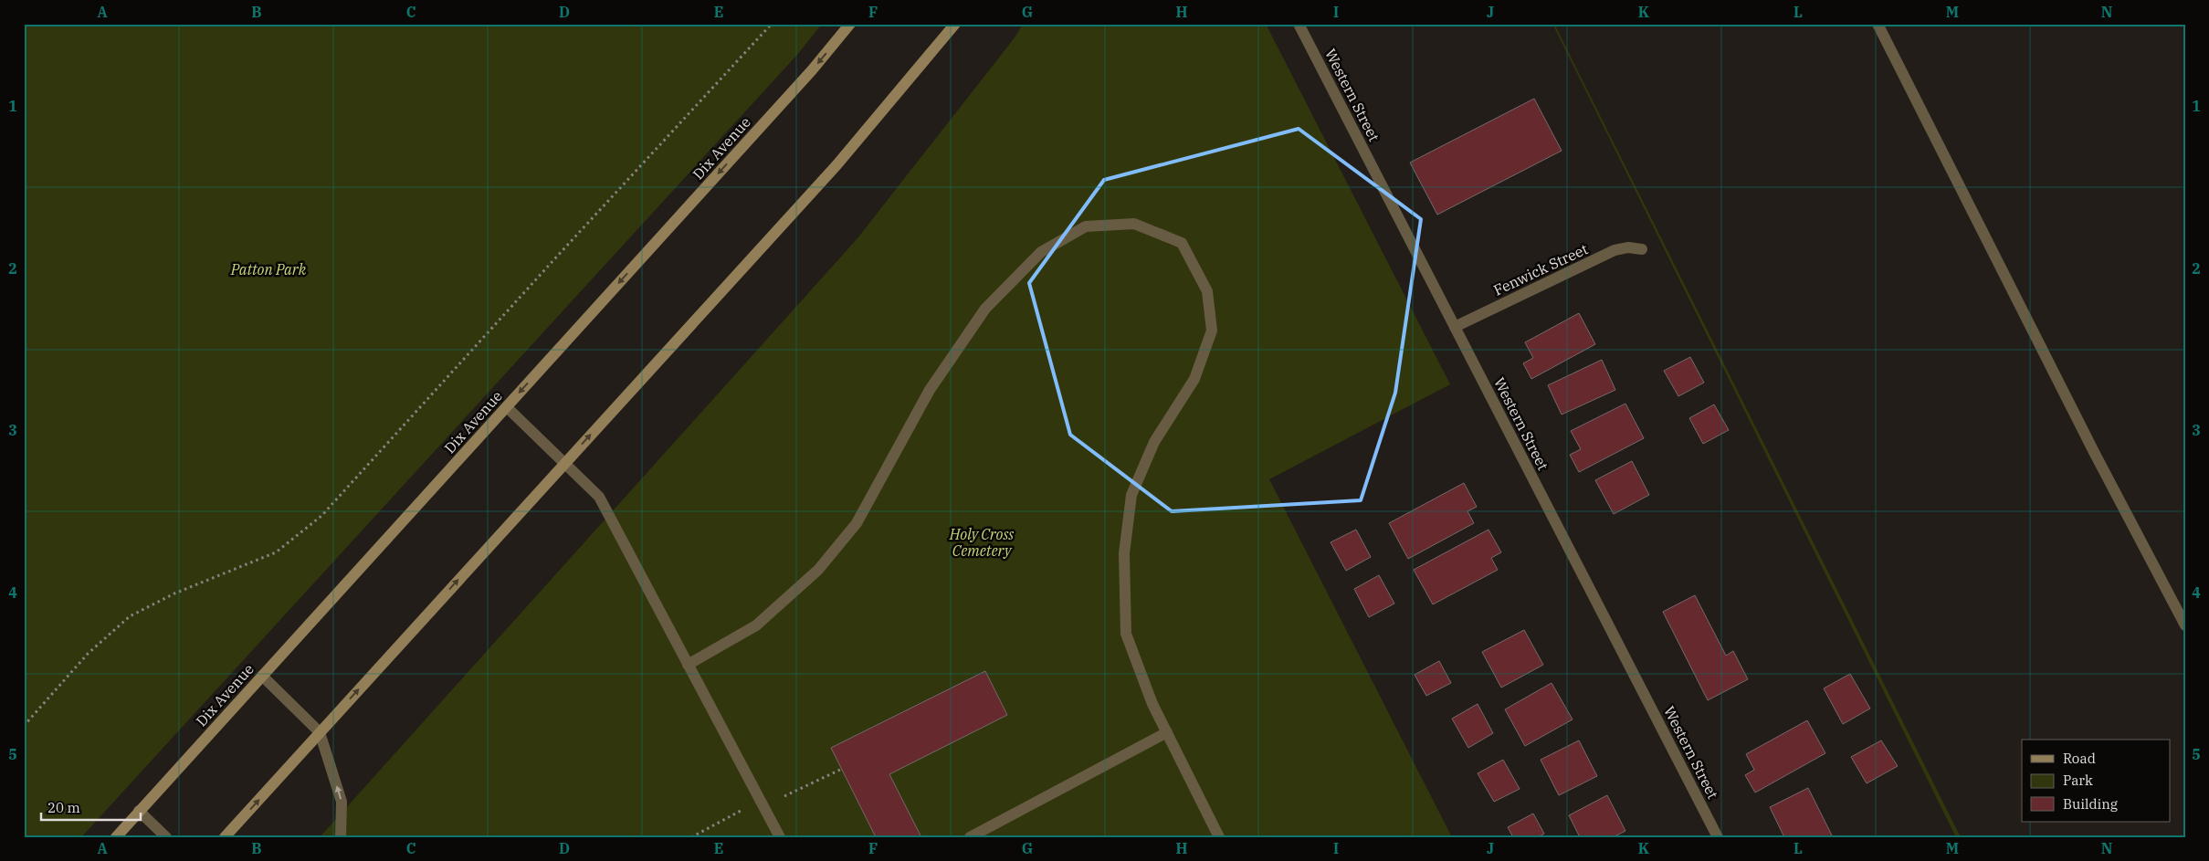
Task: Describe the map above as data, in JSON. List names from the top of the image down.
{
  "streets": {
    "street": ["Western Street", "Dix Avenue", "Fenwick Street"]
  },
  "crossings": [
    ["Western Street", "Fenwick Street"]
  ],
  "parks": ["Patton Park", "Holy Cross Cemetery"],
  "legend": ["Road", "Park", "Building"],
  "scale_bar": "20 m",
  "grid": {
    "columns": [
      "A",
      "B",
      "C",
      "D",
      "E",
      "F",
      "G",
      "H",
      "I",
      "J",
      "K",
      "L",
      "M",
      "N"
    ],
    "rows": [
      "1",
      "2",
      "3",
      "4",
      "5"
    ]
  }
}
